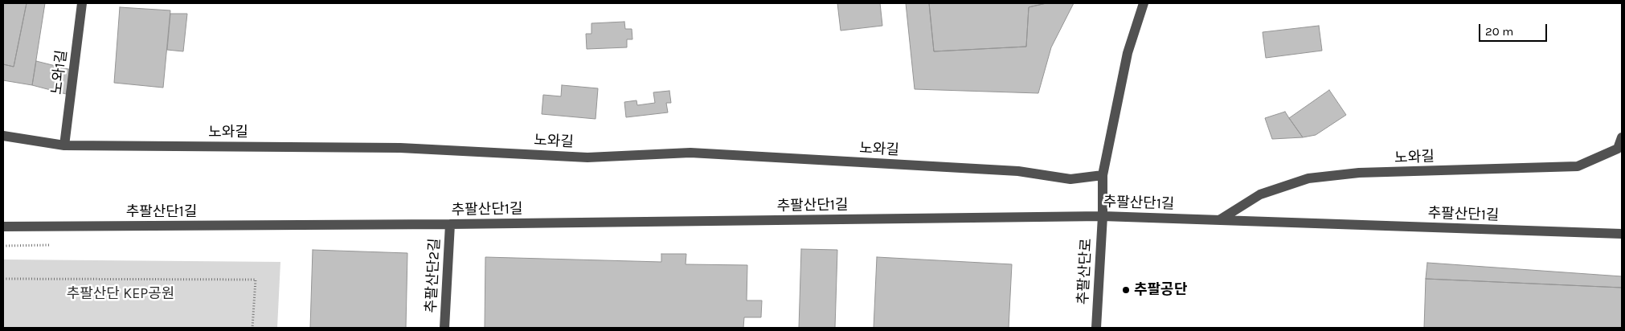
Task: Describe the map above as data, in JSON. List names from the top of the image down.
{
  "streets": {
    "street": [
      "노와1길",
      "노와길",
      "추팔산단1길",
      "추팔산단로",
      "추팔산단2길"
    ]
  },
  "crossings": [
    ["노와1길", "노와길"],
    ["노와길", "추팔산단1길"],
    ["추팔산단1길", "추팔산단로"],
    ["추팔산단1길", "추팔산단2길"]
  ],
  "parks": ["추팔산단 KEP공원"],
  "places": ["추팔공단"],
  "scale_bar": "20 m"
}
